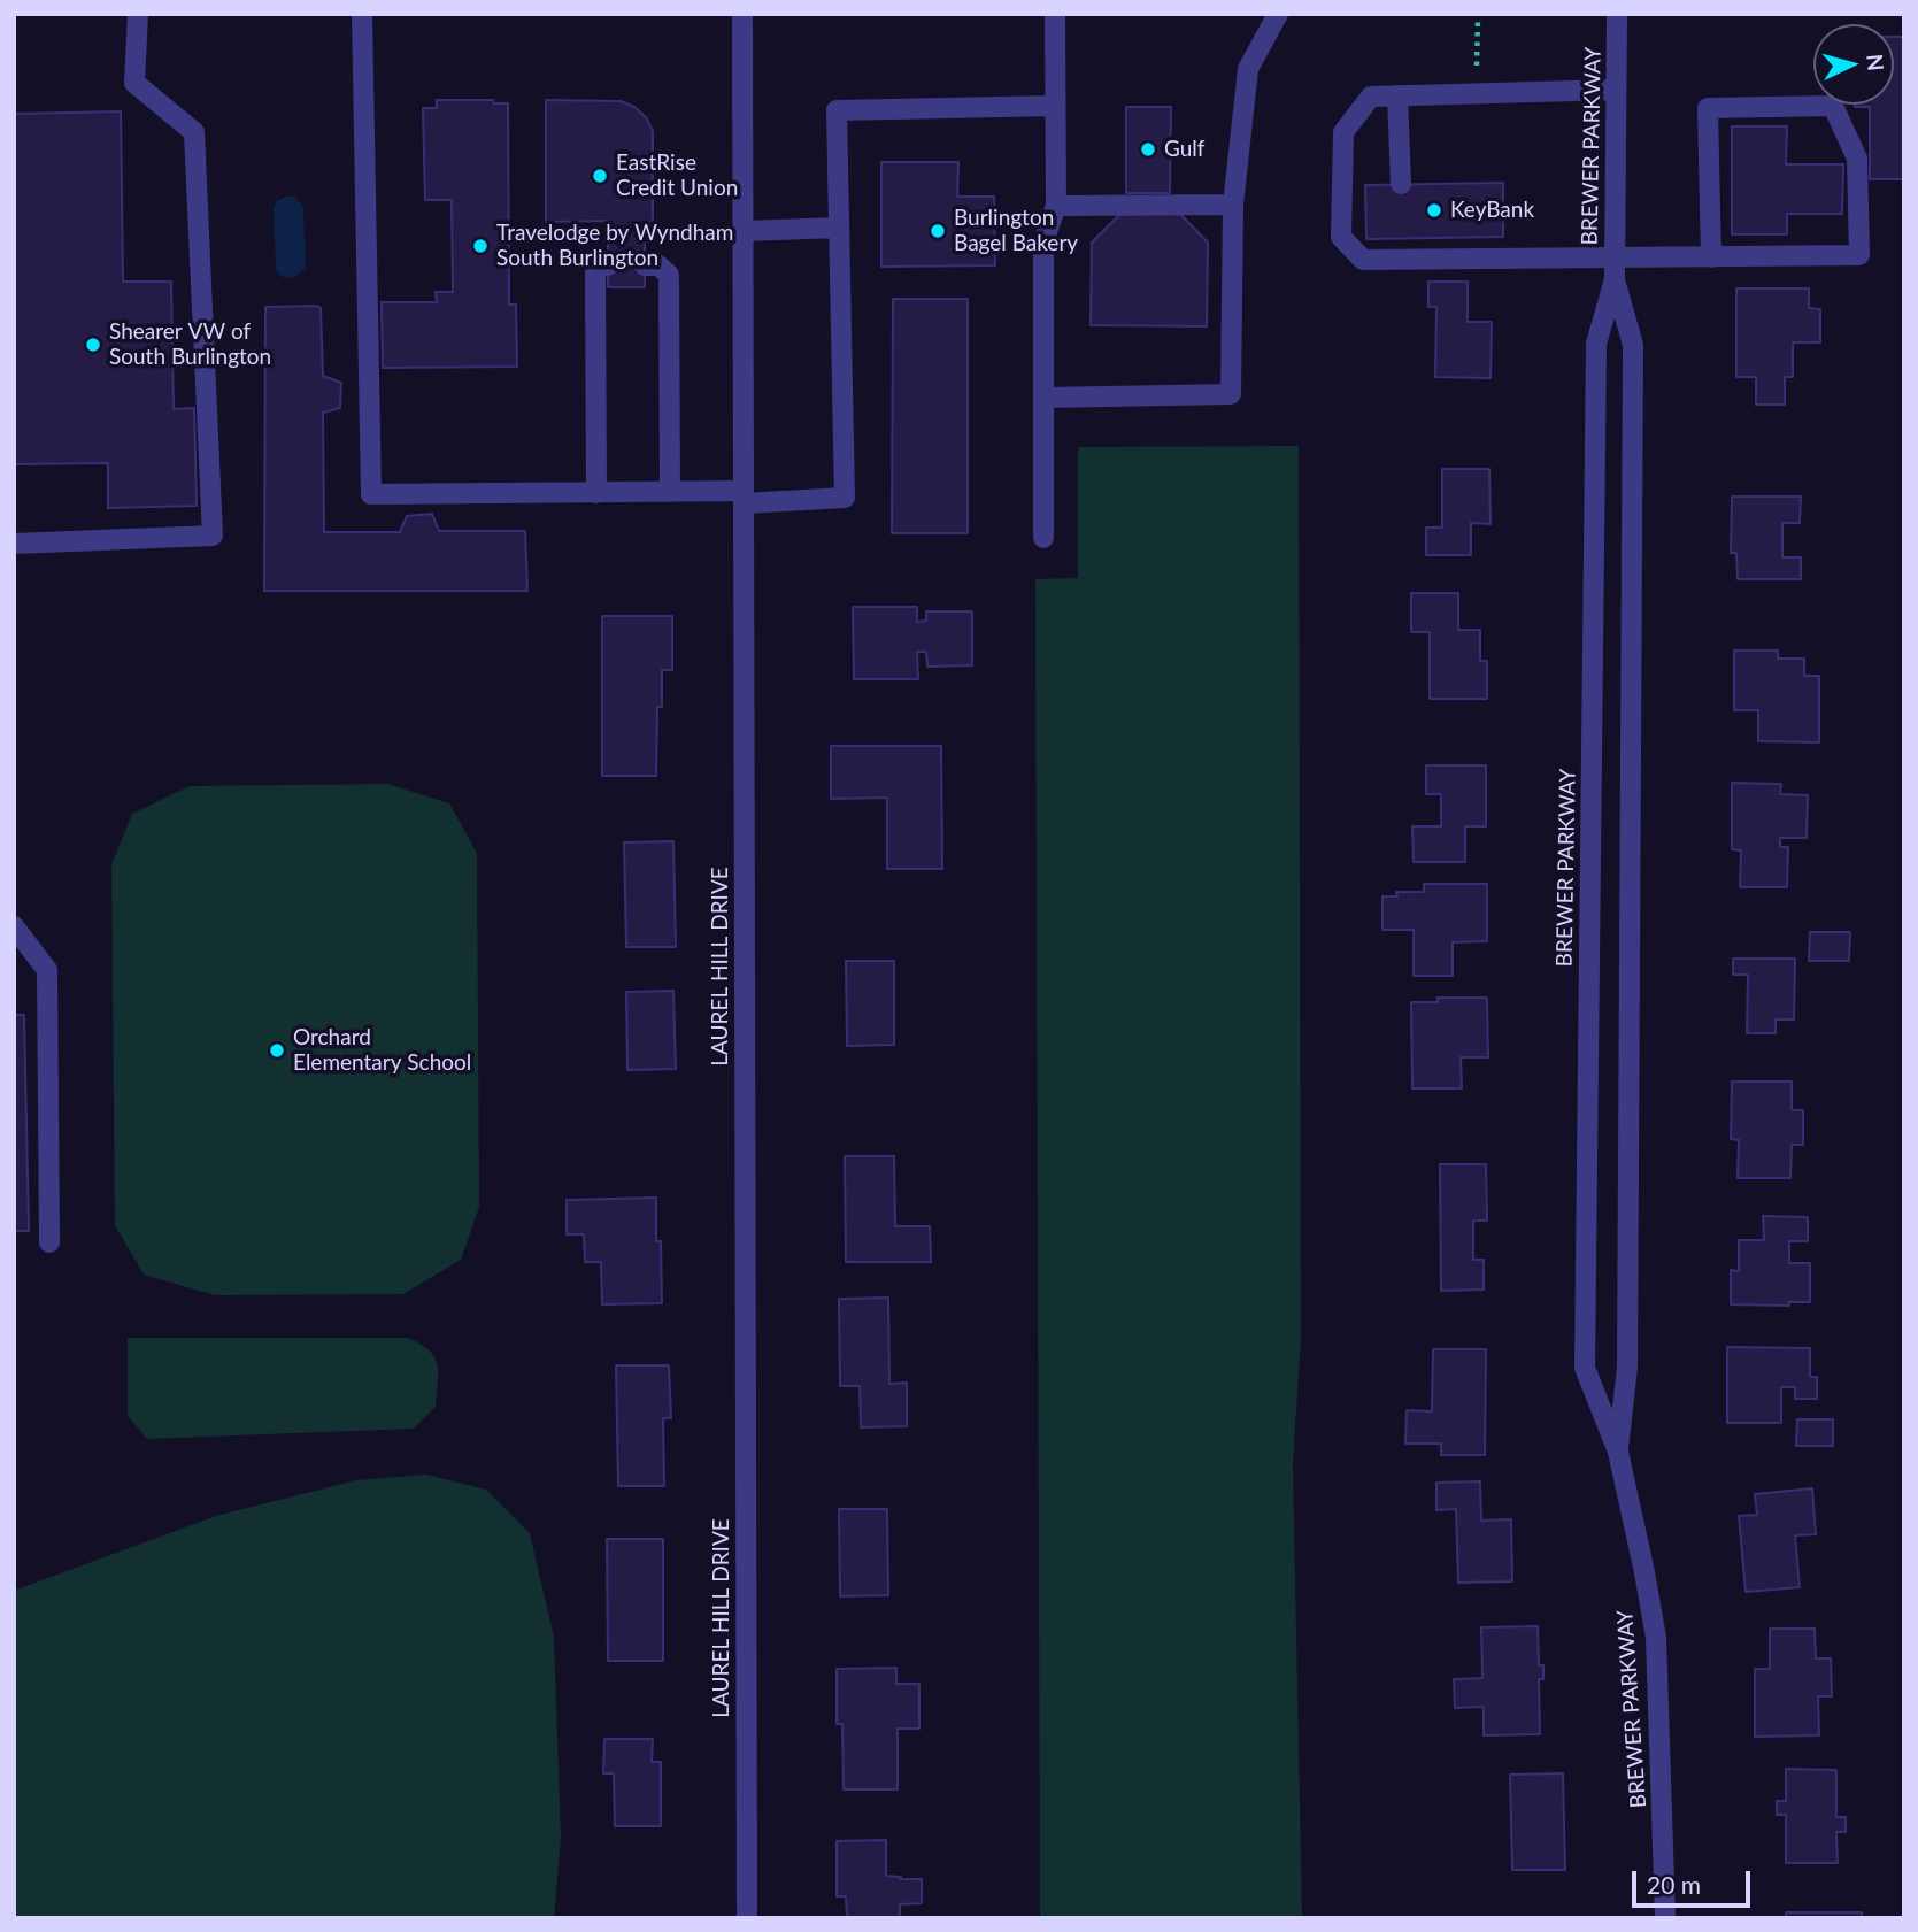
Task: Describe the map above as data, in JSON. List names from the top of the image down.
{
  "streets": {
    "street": ["BREWER PARKWAY", "LAUREL HILL DRIVE"]
  },
  "places": [
    "Gulf",
    "EastRise Credit Union",
    "KeyBank",
    "Burlington Bagel Bakery",
    "Travelodge by Wyndham South Burlington",
    "Shearer VW of South Burlington",
    "Orchard Elementary School"
  ],
  "scale_bar": "20 m",
  "north": "right"
}
